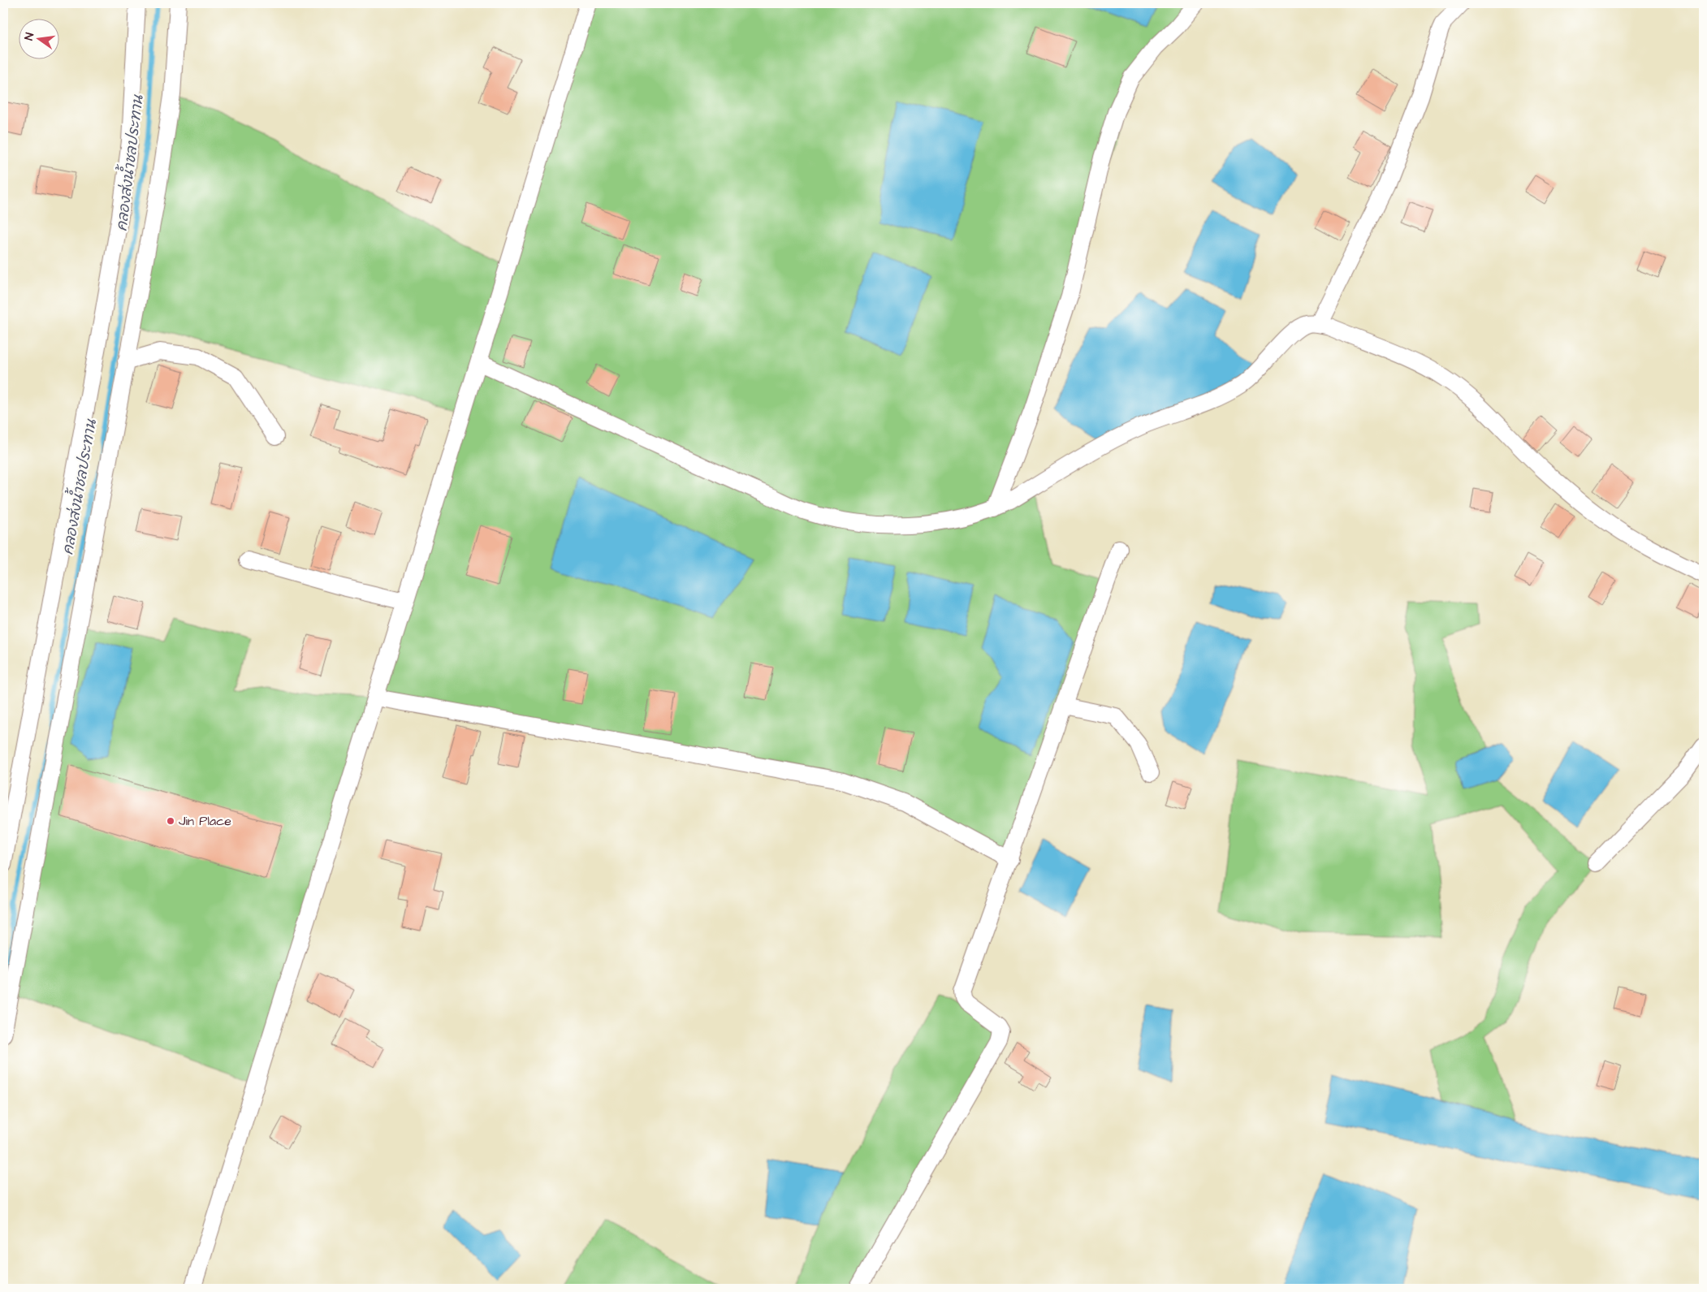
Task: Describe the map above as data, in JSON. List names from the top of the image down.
{
  "water": ["คลองส่งน้ำชลประทาน"],
  "places": ["Jin Place"],
  "north": "left"
}
